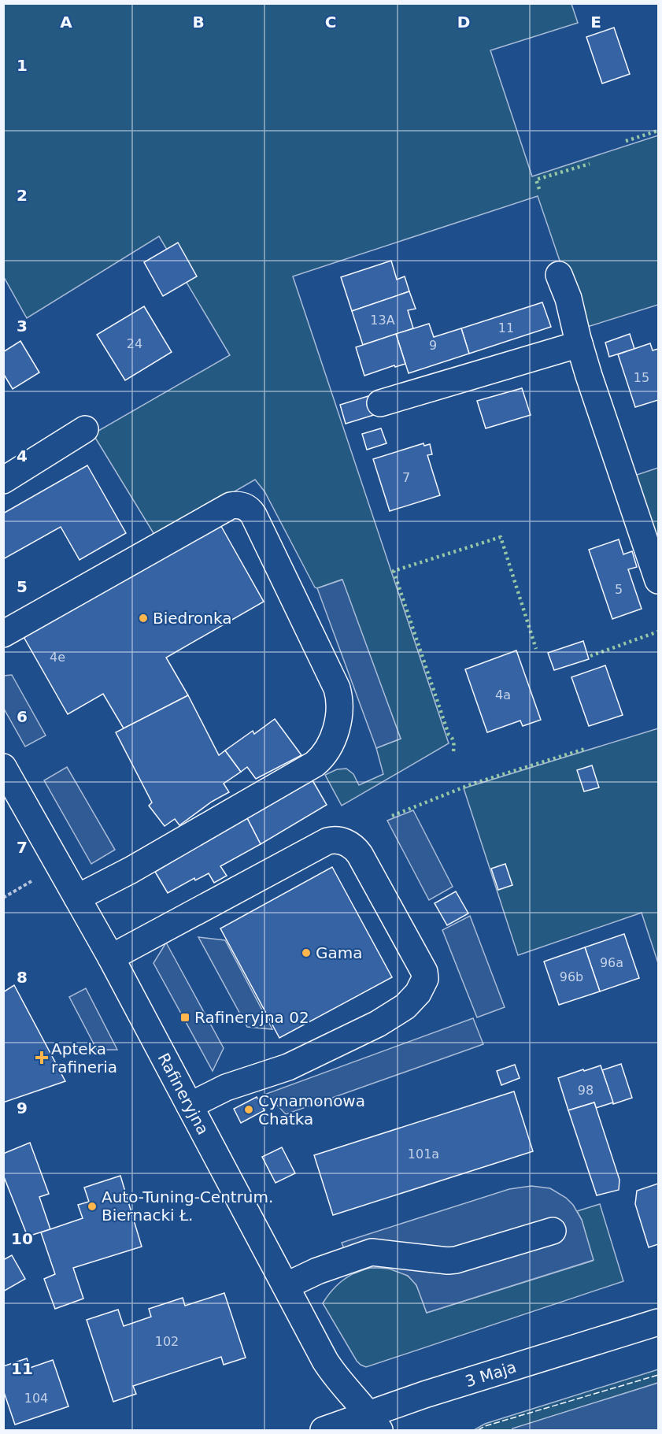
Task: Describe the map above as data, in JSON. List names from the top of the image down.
{
  "streets": {
    "street": ["Rafineryjna", "3 Maja"]
  },
  "crossings": [
    ["Rafineryjna", "3 Maja"]
  ],
  "places": {
    "other": [
      "Biedronka",
      "Gama",
      "Cynamonowa Chatka",
      "Auto-Tuning-Centrum. Biernacki Ł."
    ],
    "transit": ["Rafineryjna 02"],
    "health": ["Apteka rafineria"]
  },
  "house_numbers": [
    "13A",
    "11",
    "24",
    "9",
    "15",
    "7",
    "5",
    "4e",
    "4a",
    "96a",
    "96b",
    "98",
    "101a",
    "102",
    "104"
  ],
  "grid": {
    "columns": [
      "A",
      "B",
      "C",
      "D",
      "E"
    ],
    "rows": [
      "1",
      "2",
      "3",
      "4",
      "5",
      "6",
      "7",
      "8",
      "9",
      "10",
      "11"
    ]
  }
}
